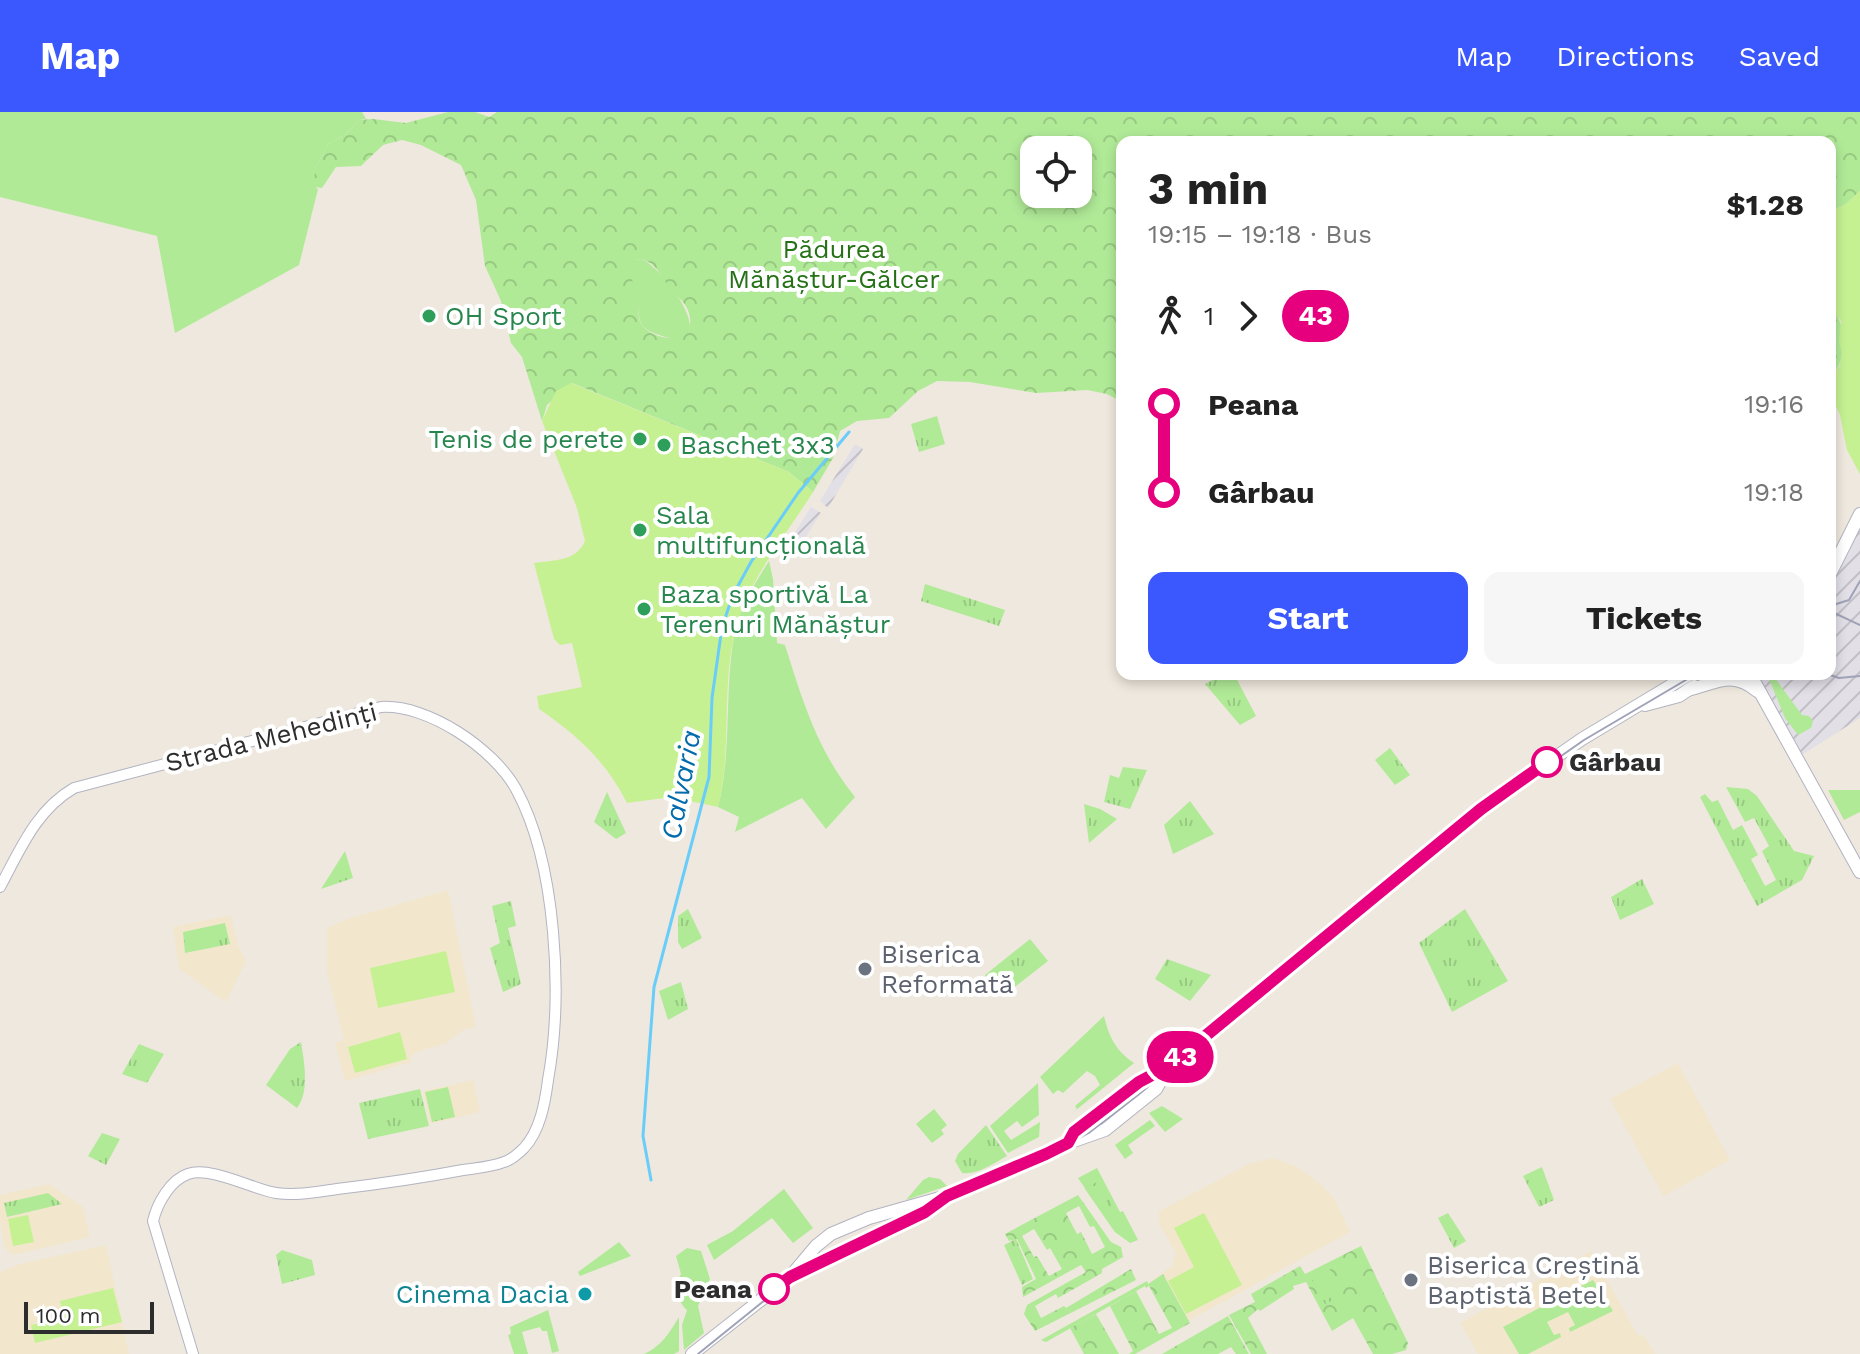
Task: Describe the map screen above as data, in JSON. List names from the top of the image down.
{
  "streets": {
    "street": ["Strada Mehedinți"]
  },
  "water": ["Calvaria"],
  "parks": ["Pădurea Mănăștur-Gălcer"],
  "places": [
    "OH Sport",
    "Tenis de perete",
    "Baschet 3x3",
    "Sala multifuncțională",
    "Baza sportivă La Terenuri Mănăștur",
    "Gârbau",
    "Biserica Reformată",
    "Biserica Creștină Baptistă Betel",
    "Peana",
    "Cinema Dacia"
  ],
  "lines": ["bus line 43"],
  "scale_bar": "100 m",
  "page": {
    "header": "Map",
    "nav": ["Map", "Directions", "Saved"],
    "on_map": "43",
    "heading": ["3 min", "19:15 – 19:18 · Bus", "$1.28"],
    "legs": ["1", "43"],
    "list": [
      {
        "name": "Peana",
        "value": "19:16"
      },
      {
        "name": "Gârbau",
        "value": "19:18"
      }
    ],
    "buttons": ["Start", "Tickets"],
    "scale": "100 m"
  }
}
